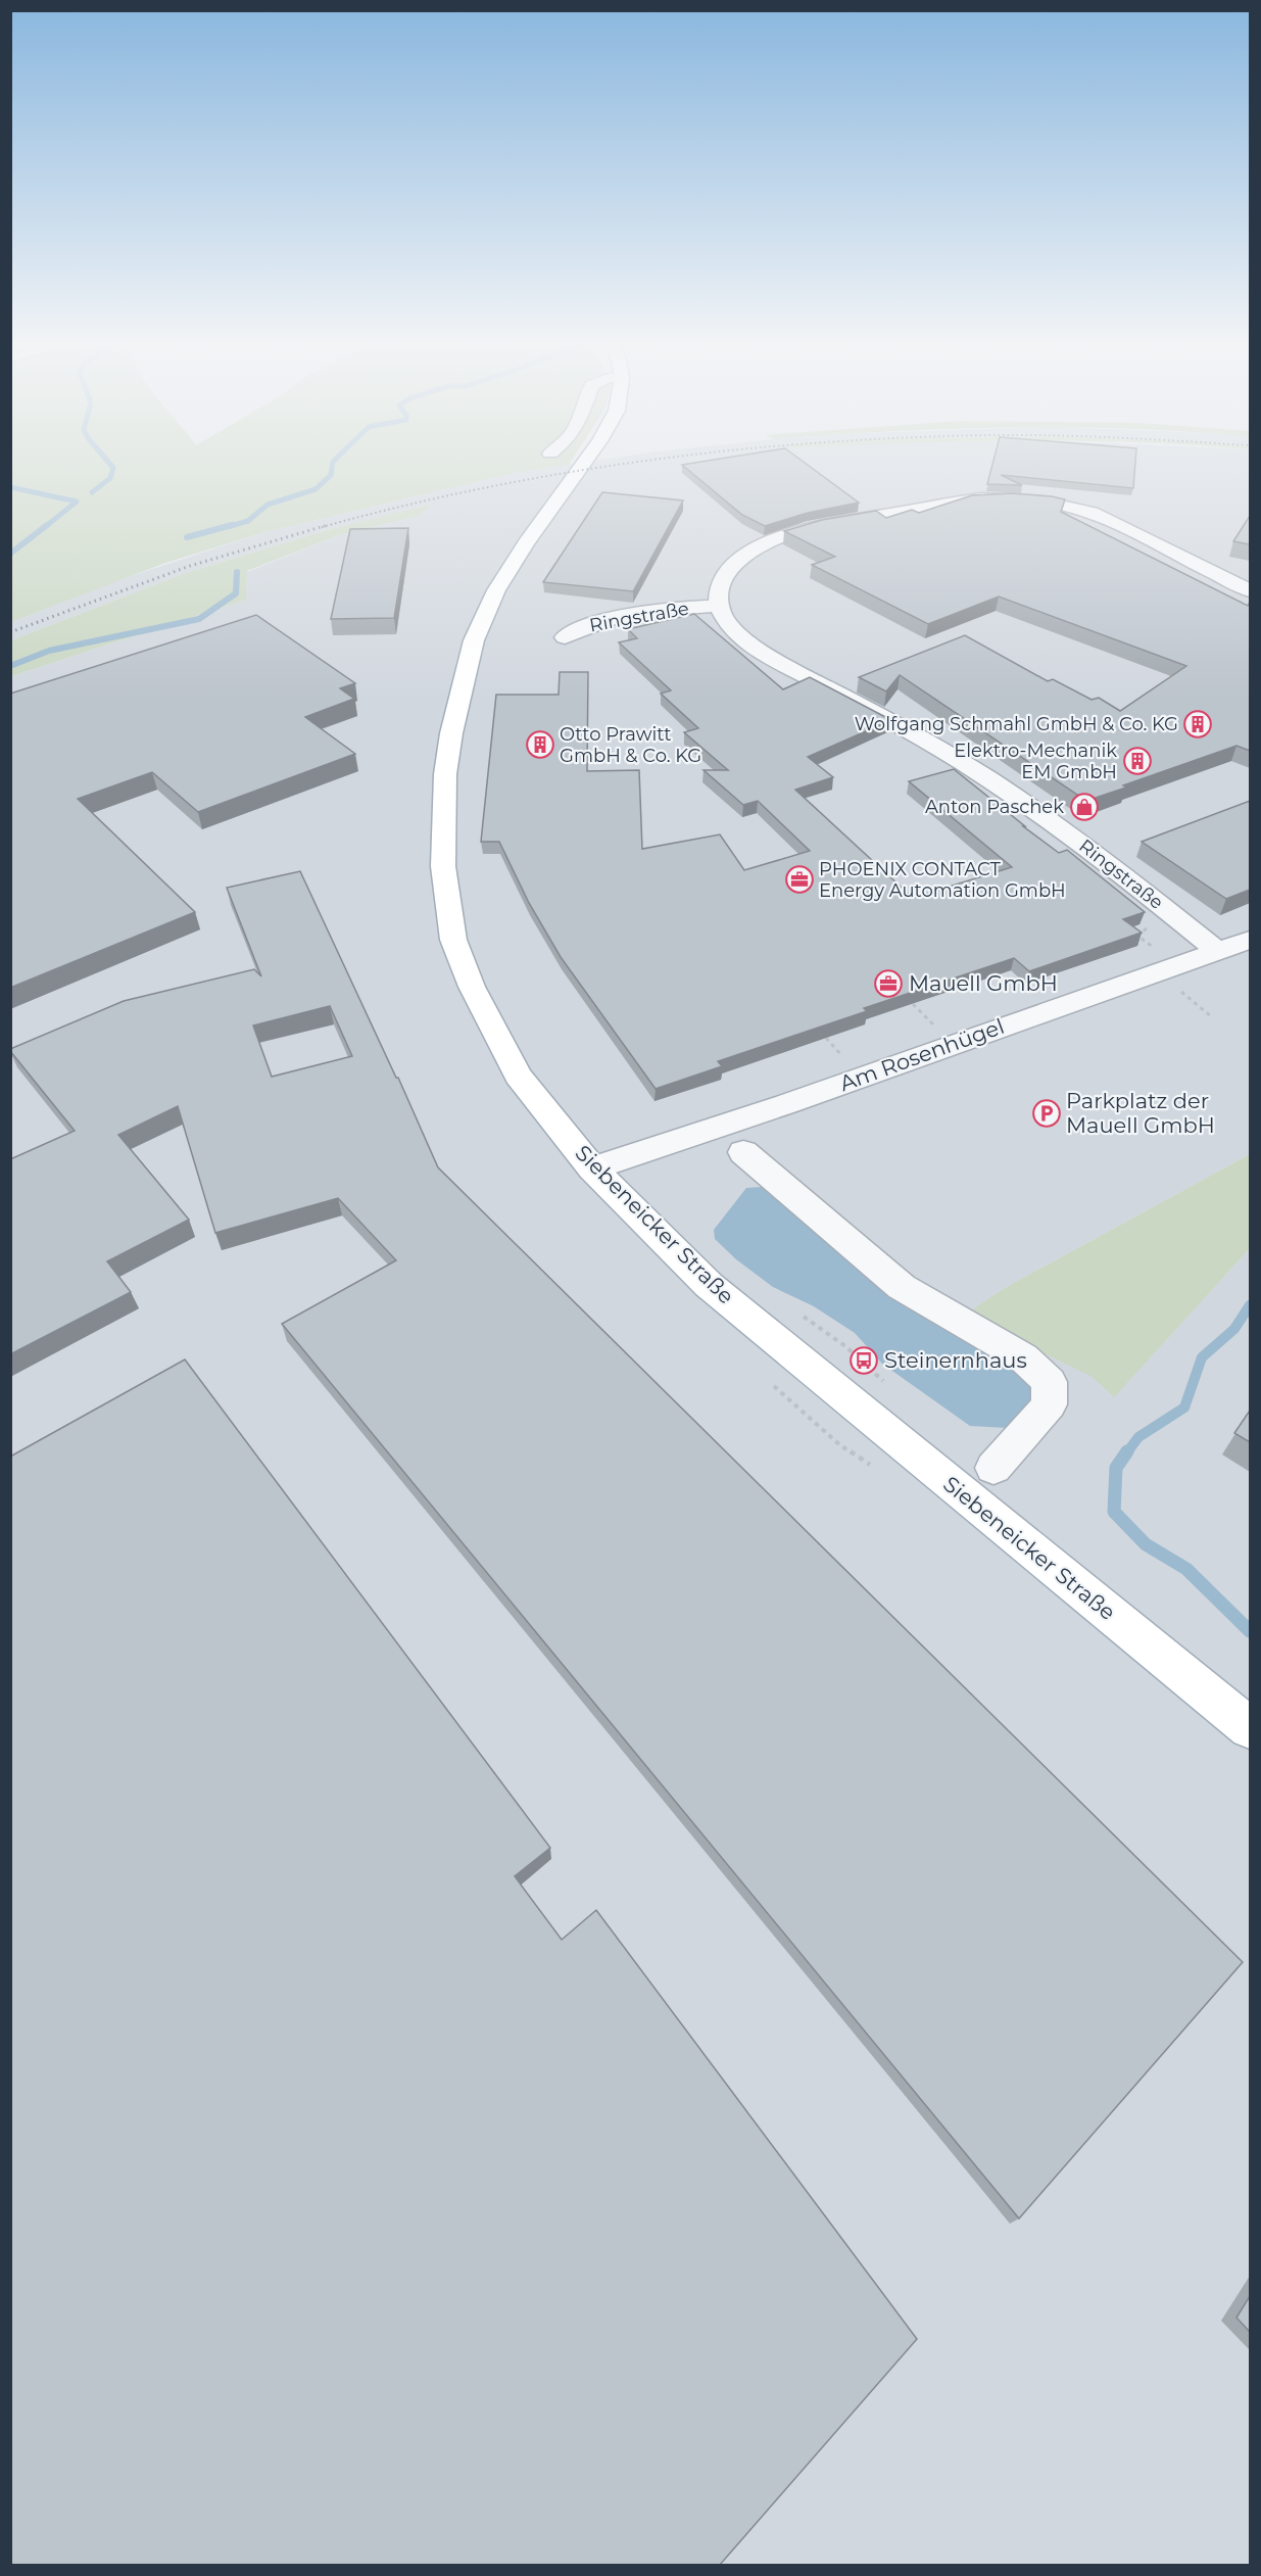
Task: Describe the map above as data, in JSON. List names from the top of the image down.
{
  "streets": {
    "main road": ["Siebeneicker Straße"],
    "street": ["Ringstraße", "Am Rosenhügel"]
  },
  "crossings": [
    ["Ringstraße", "Am Rosenhügel"],
    ["Am Rosenhügel", "Siebeneicker Straße"]
  ],
  "places": {
    "building": ["Wolfgang Schmahl GmbH & Co. KG", "Otto Prawitt GmbH & Co. KG", "Elektro-Mechanik EM GmbH"],
    "shop": ["Anton Paschek"],
    "office": ["PHOENIX CONTACT Energy Automation GmbH", "Mauell GmbH"],
    "parking": ["Parkplatz der Mauell GmbH"],
    "bus stop": ["Steinernhaus"]
  }
}
